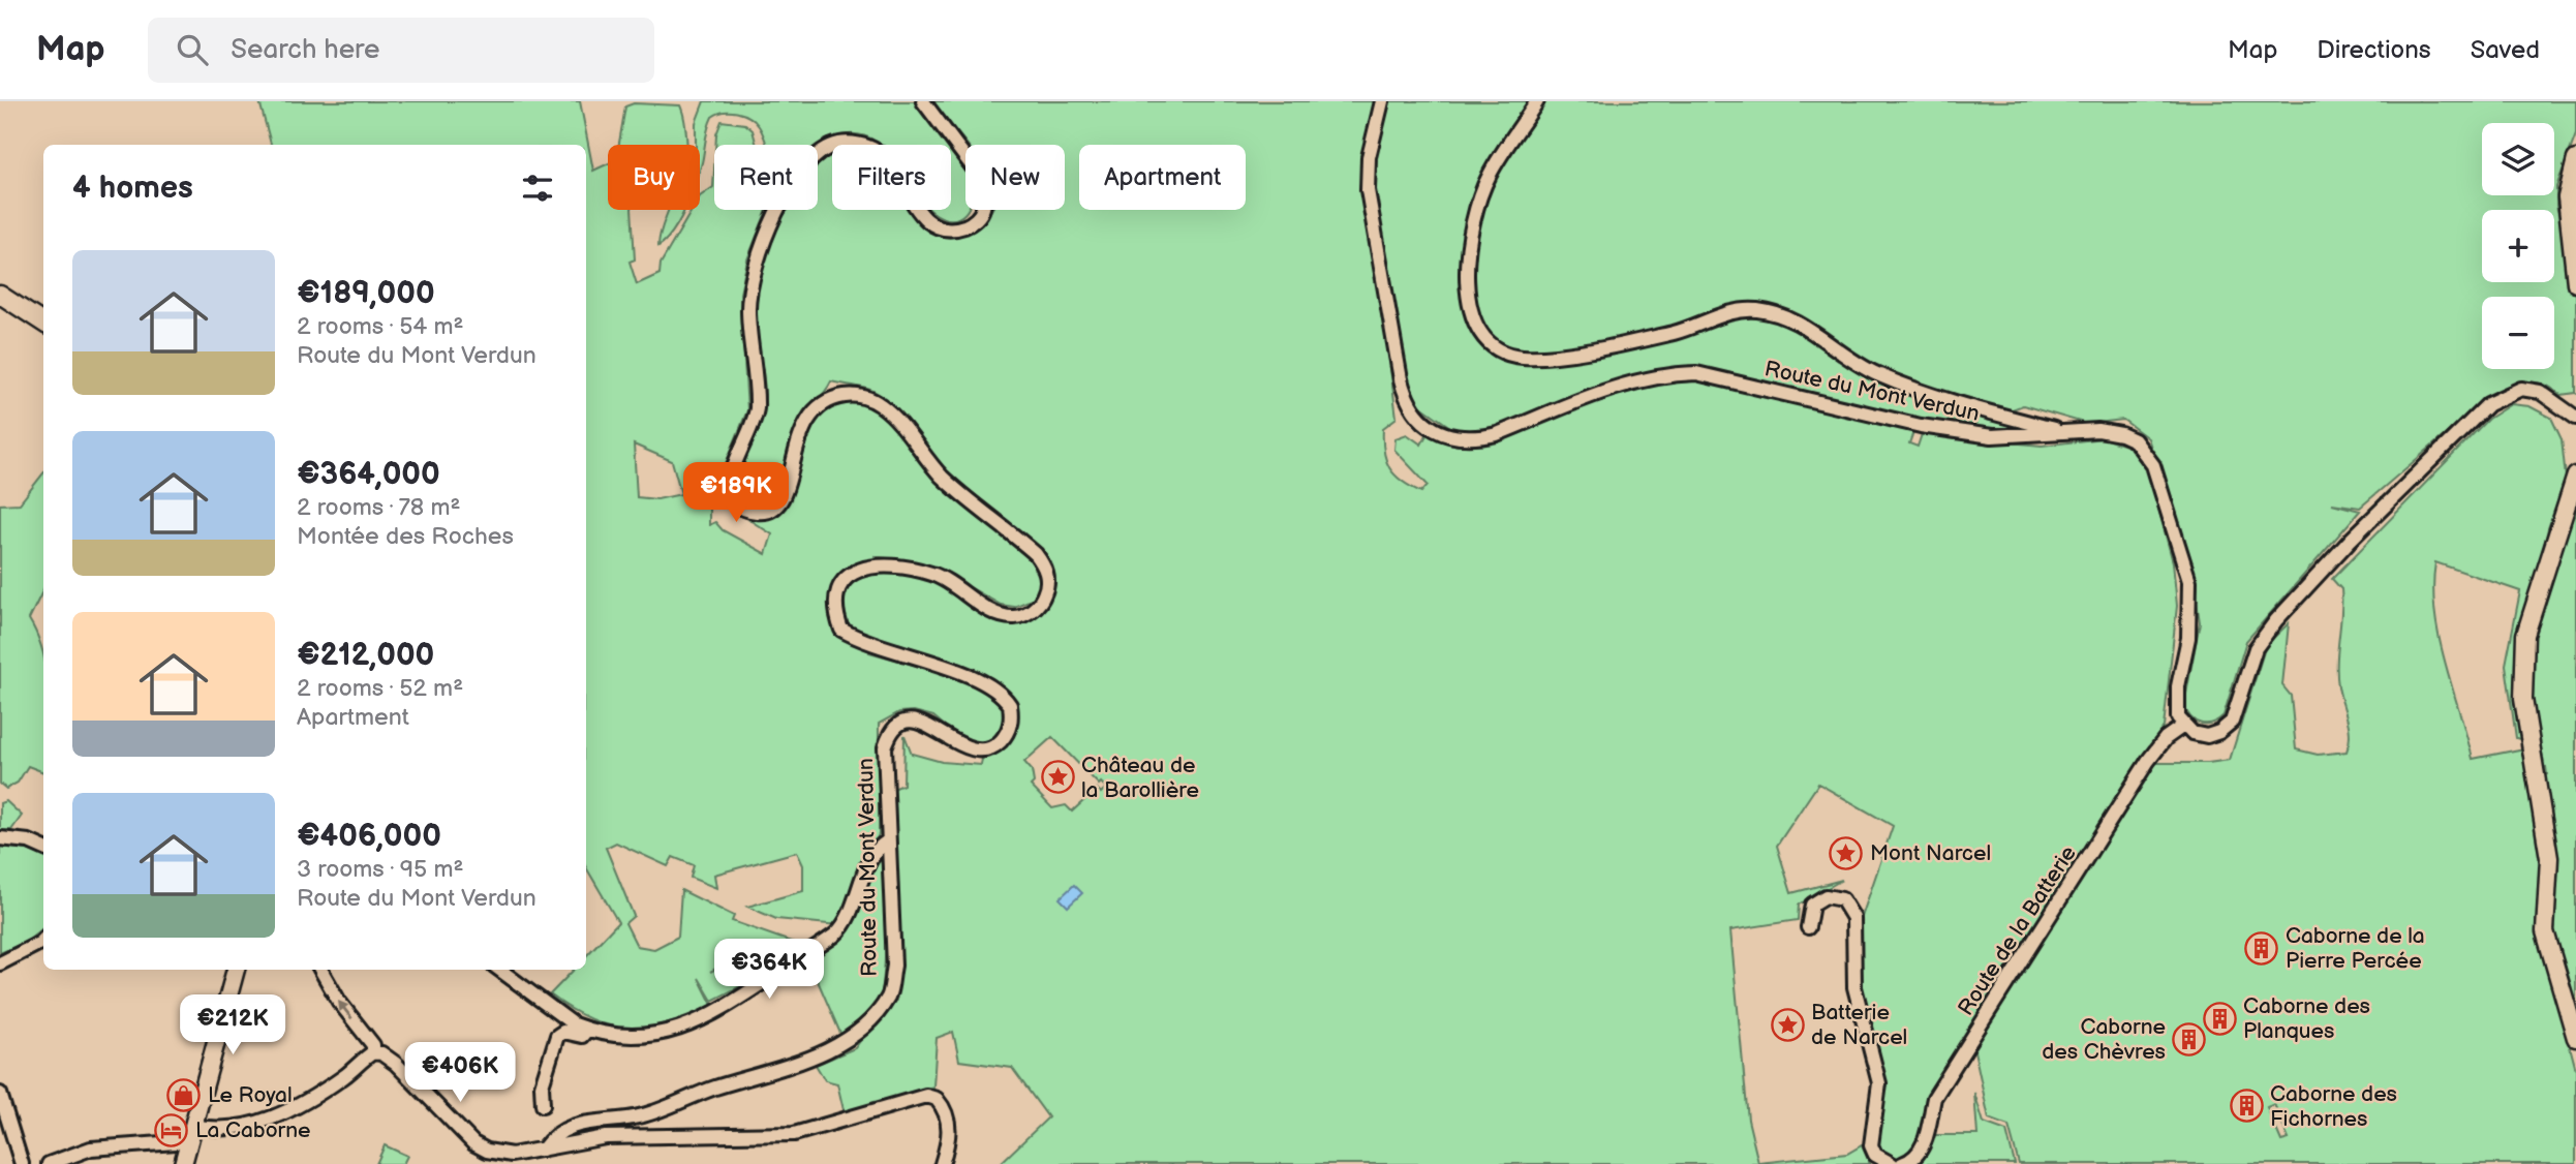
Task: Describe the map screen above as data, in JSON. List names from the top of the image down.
{
  "streets": {
    "street": ["Route du Mont Verdun", "Route de la Batterie"]
  },
  "crossings": [
    ["Route du Mont Verdun", "Route de la Batterie"]
  ],
  "places": {
    "place": ["Château de la Barollière", "Mont Narcel", "Batterie de Narcel"],
    "building": [
      "Caborne de la Pierre Percée",
      "Caborne des Planques",
      "Caborne des Chèvres",
      "Caborne des Fichornes"
    ],
    "shop": ["Le Royal"],
    "hotel": ["La Caborne"]
  },
  "page": {
    "header": "Map",
    "search": "Search here",
    "nav": ["Map", "Directions", "Saved"],
    "map_buttons": ["+", "−"],
    "chip": [
      "Buy",
      "Rent",
      "Filters",
      "New",
      "Apartment"
    ],
    "heading": "4 homes",
    "list": [
      {
        "name": "€189,000",
        "note": "2 rooms · 54 m² · Route du Mont Verdun"
      },
      {
        "name": "€364,000",
        "note": "2 rooms · 78 m² · Montée des Roches"
      },
      {
        "name": "€212,000",
        "note": "2 rooms · 52 m² · Apartment"
      },
      {
        "name": "€406,000",
        "note": "3 rooms · 95 m² · Route du Mont Verdun"
      }
    ],
    "price": [
      "€189K",
      "€364K",
      "€212K",
      "€406K"
    ]
  }
}
